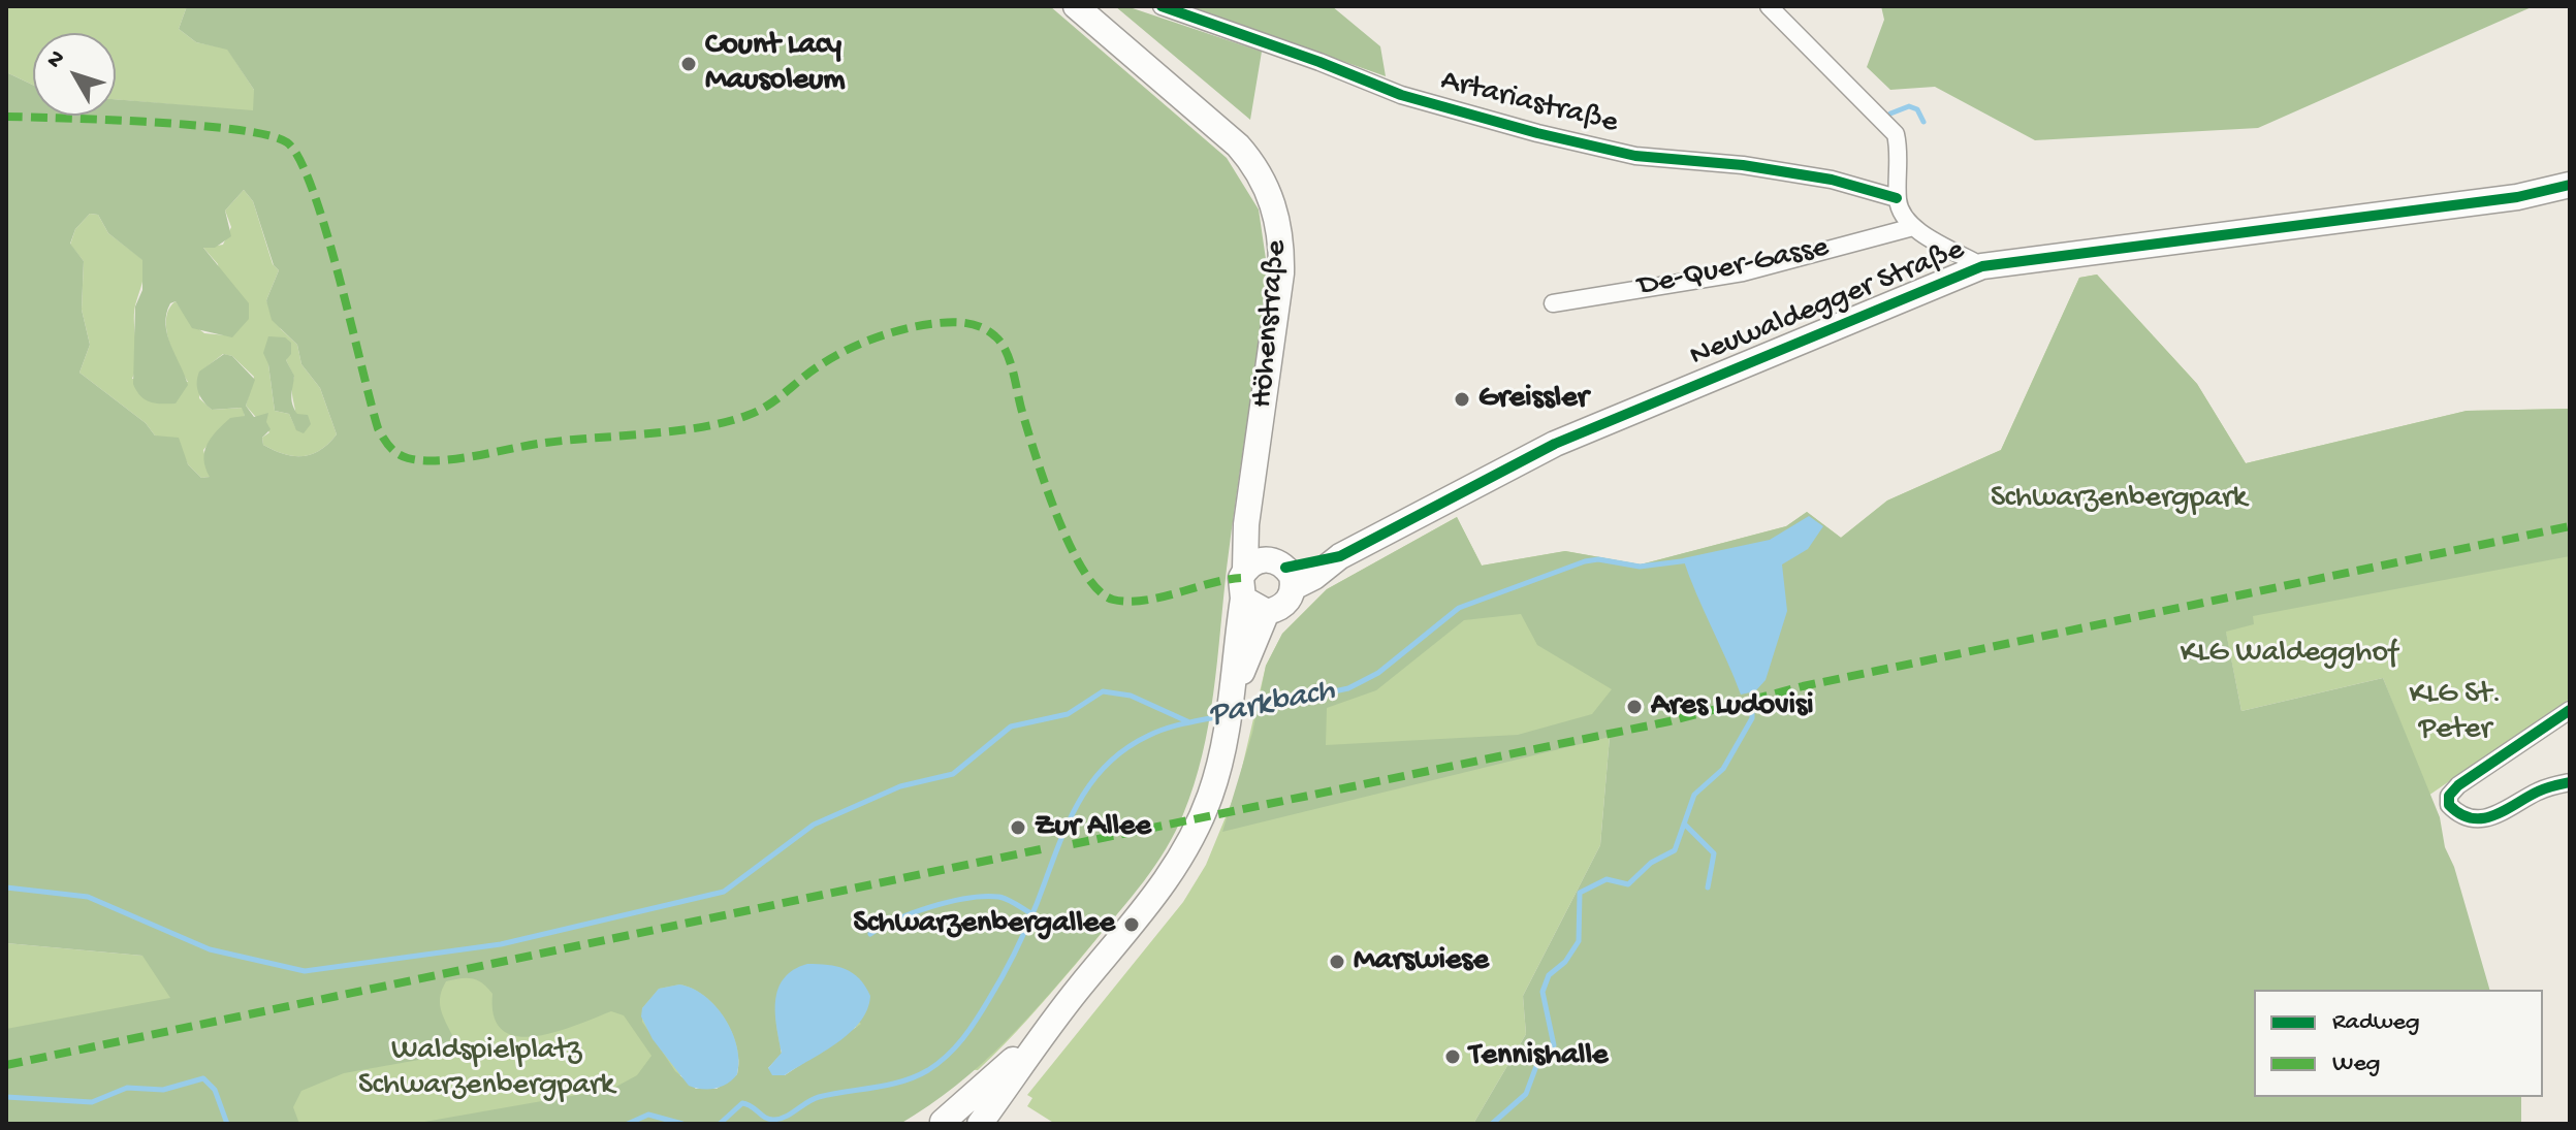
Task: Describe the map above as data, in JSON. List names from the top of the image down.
{
  "streets": {
    "main road": ["Neuwaldegger Straße", "Höhenstraße"],
    "street": ["Artariastraße", "De-Quer-Gasse"]
  },
  "crossings": [
    ["Neuwaldegger Straße", "Höhenstraße"]
  ],
  "water": ["Parkbach"],
  "parks": [
    "Schwarzenbergpark",
    "KLG Waldegghof",
    "KLG St. Peter",
    "Waldspielplatz Schwarzenbergpark"
  ],
  "places": [
    "Count Lacy Mausoleum",
    "Greissler",
    "Ares Ludovisi",
    "Zur Allee",
    "Schwarzenbergallee",
    "Marswiese",
    "Tennishalle"
  ],
  "legend": ["Radweg", "Weg"],
  "north": "top left"
}
